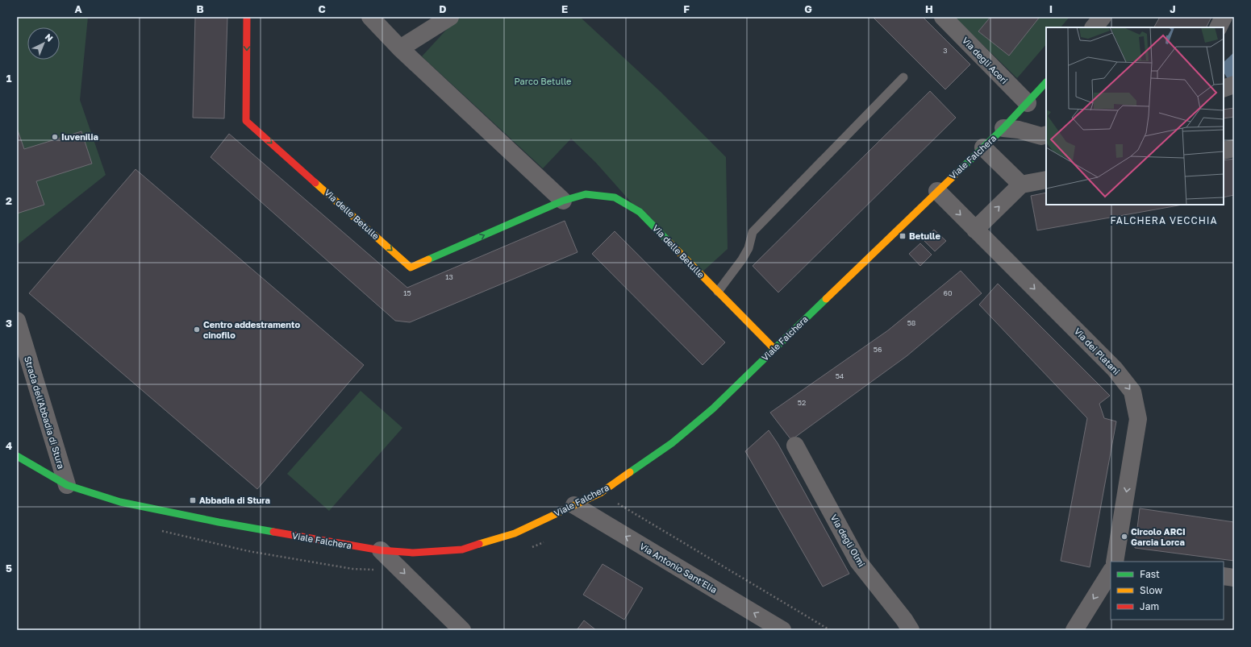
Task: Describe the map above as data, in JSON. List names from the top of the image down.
{
  "streets": {
    "street": [
      "Via degli Aceri",
      "Viale Falchera",
      "Via delle Betulle",
      "Via dei Platani",
      "Strada dell'Abbadia di Stura",
      "Via degli Olmi",
      "Via Antonio Sant'Elia"
    ]
  },
  "crossings": [
    ["Via degli Aceri", "Viale Falchera"],
    ["Viale Falchera", "Via delle Betulle"],
    ["Viale Falchera", "Via dei Platani"],
    ["Viale Falchera", "Strada dell'Abbadia di Stura"],
    ["Viale Falchera", "Via Antonio Sant'Elia"]
  ],
  "one_way": ["Via dei Platani", "Via Antonio Sant'Elia"],
  "districts": ["FALCHERA VECCHIA"],
  "parks": ["Parco Betulle"],
  "places": {
    "other": ["Iuvenilia", "Centro addestramento cinofilo", "Circolo ARCI Garcia Lorca"],
    "transit": ["Betulle", "Abbadia di Stura"]
  },
  "house_numbers": [
    "3",
    "13",
    "15",
    "60",
    "58",
    "56",
    "54",
    "52"
  ],
  "legend": ["Fast", "Slow", "Jam"],
  "north": "top right",
  "grid": {
    "columns": [
      "A",
      "B",
      "C",
      "D",
      "E",
      "F",
      "G",
      "H",
      "I",
      "J"
    ],
    "rows": [
      "1",
      "2",
      "3",
      "4",
      "5"
    ]
  }
}
